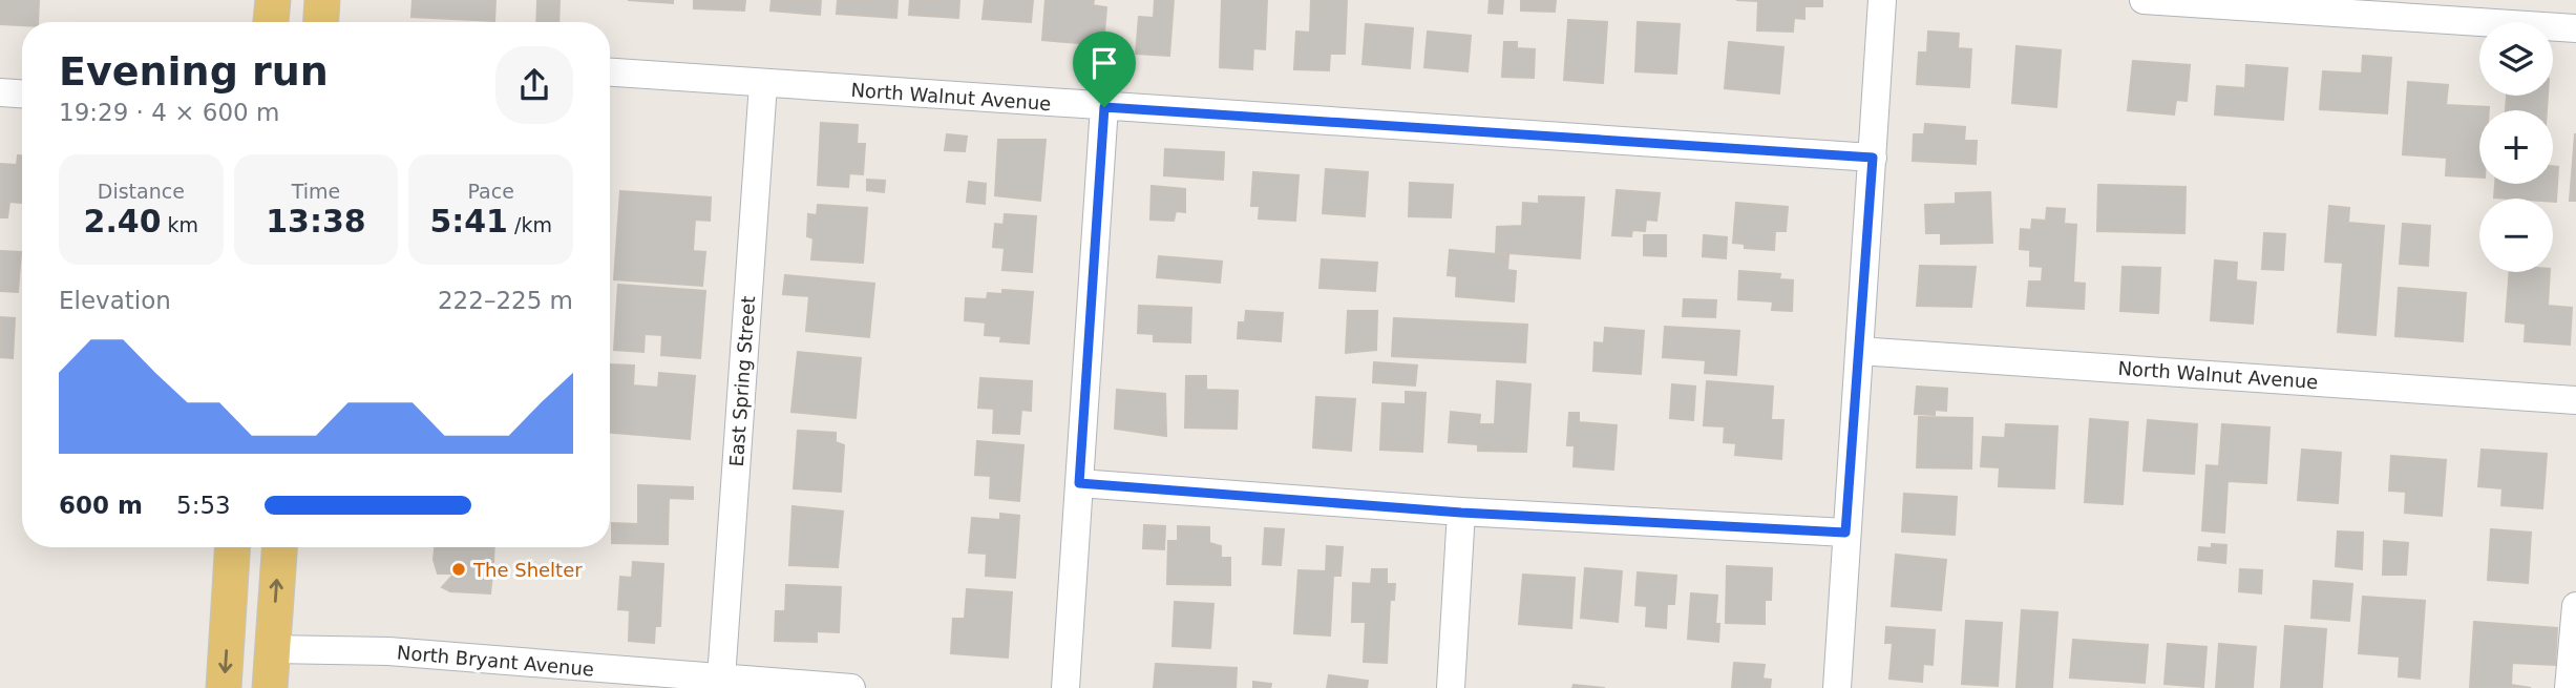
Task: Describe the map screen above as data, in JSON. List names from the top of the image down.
{
  "streets": {
    "street": ["North Walnut Avenue", "East Spring Street", "North Bryant Avenue"]
  },
  "crossings": [
    ["North Walnut Avenue", "East Spring Street"],
    ["East Spring Street", "North Bryant Avenue"]
  ],
  "places": ["The Shelter"],
  "page": {
    "map_buttons": ["+", "−"],
    "heading": ["Evening run", "19:29 · 4 × 600 m"],
    "stats": [
      ["Distance", "2.40 km"],
      ["Time", "13:38"],
      ["Pace", "5:41 /km"]
    ],
    "chart": ["Elevation", "222–225 m"],
    "list": [
      {
        "name": "600 m",
        "note": "5:53"
      }
    ]
  }
}
